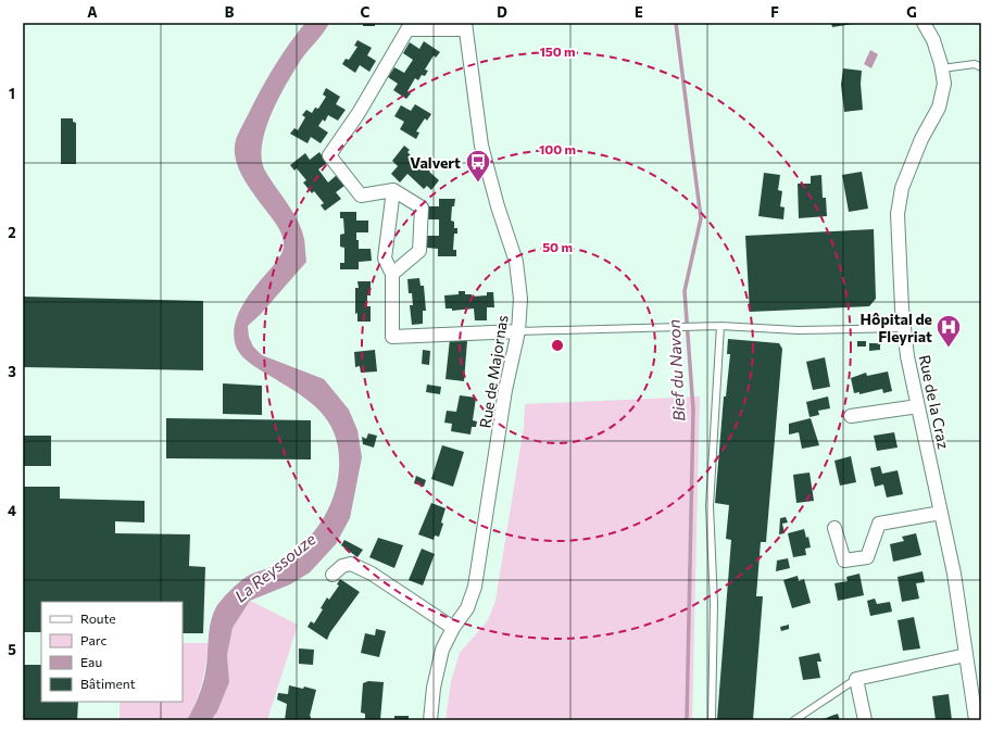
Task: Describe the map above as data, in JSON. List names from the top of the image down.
{
  "streets": {
    "street": ["Rue de Majornas", "Rue de la Craz"]
  },
  "water": ["Bief du Navon", "La Reyssouze"],
  "places": {
    "bus stop": ["Valvert"],
    "hospital": ["Hôpital de Fleyriat"]
  },
  "legend": [
    "Route",
    "Parc",
    "Eau",
    "Bâtiment"
  ],
  "grid": {
    "columns": [
      "A",
      "B",
      "C",
      "D",
      "E",
      "F",
      "G"
    ],
    "rows": [
      "1",
      "2",
      "3",
      "4",
      "5"
    ]
  },
  "rings": ["150 m", "100 m", "50 m"]
}
